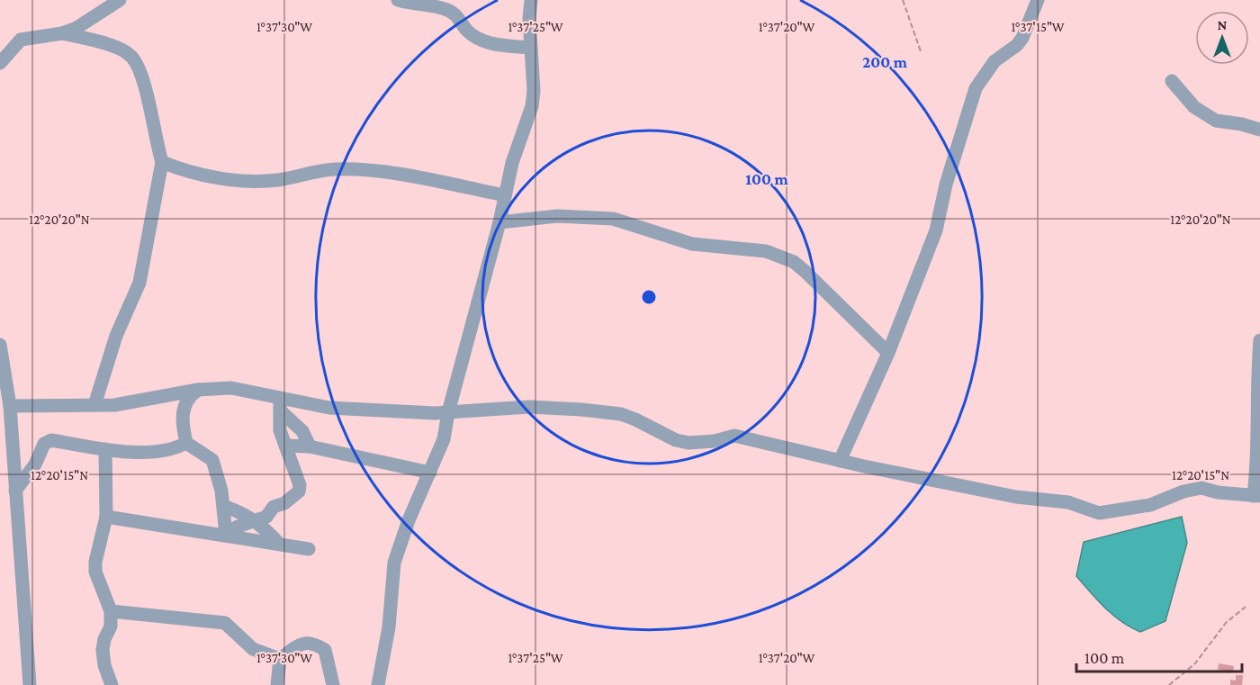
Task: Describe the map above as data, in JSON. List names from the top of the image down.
{
  "scale_bar": "100 m",
  "north": "top",
  "coordinates": [
    "1°37'30\"W",
    "1°37'25\"W",
    "1°37'20\"W",
    "1°37'15\"W",
    "12°20'20\"N",
    "12°20'15\"N"
  ],
  "rings": ["200 m", "100 m"]
}
